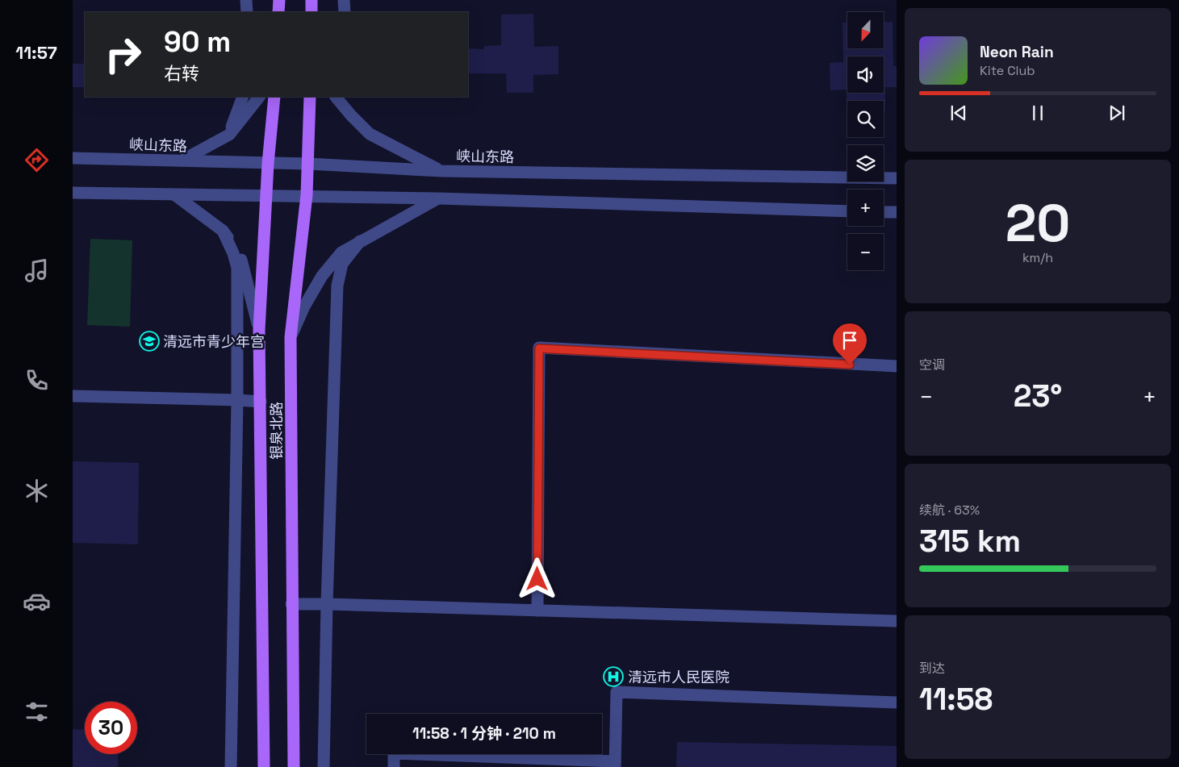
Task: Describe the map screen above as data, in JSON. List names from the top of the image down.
{
  "streets": {
    "main road": ["银泉北路"],
    "street": ["峡山东路"]
  },
  "crossings": [
    ["峡山东路", "银泉北路"]
  ],
  "places": {
    "school or university": ["清远市青少年宫"],
    "hospital": ["清远市人民医院"]
  },
  "north": "bottom",
  "page": {
    "tabs": "11:57",
    "map_buttons": ["+", "−"],
    "turn": ["90 m", "右转"],
    "song": ["Neon Rain", "Kite Club"],
    "tile": [
      ["20", "km/h"],
      "空调",
      ["续航 · 63%", "315 km"],
      ["到达", "11:58"]
    ],
    "heat": ["−", "23°", "+"],
    "limit": "30",
    "trip": "11:58 · 1 分钟 · 210 m"
  }
}
